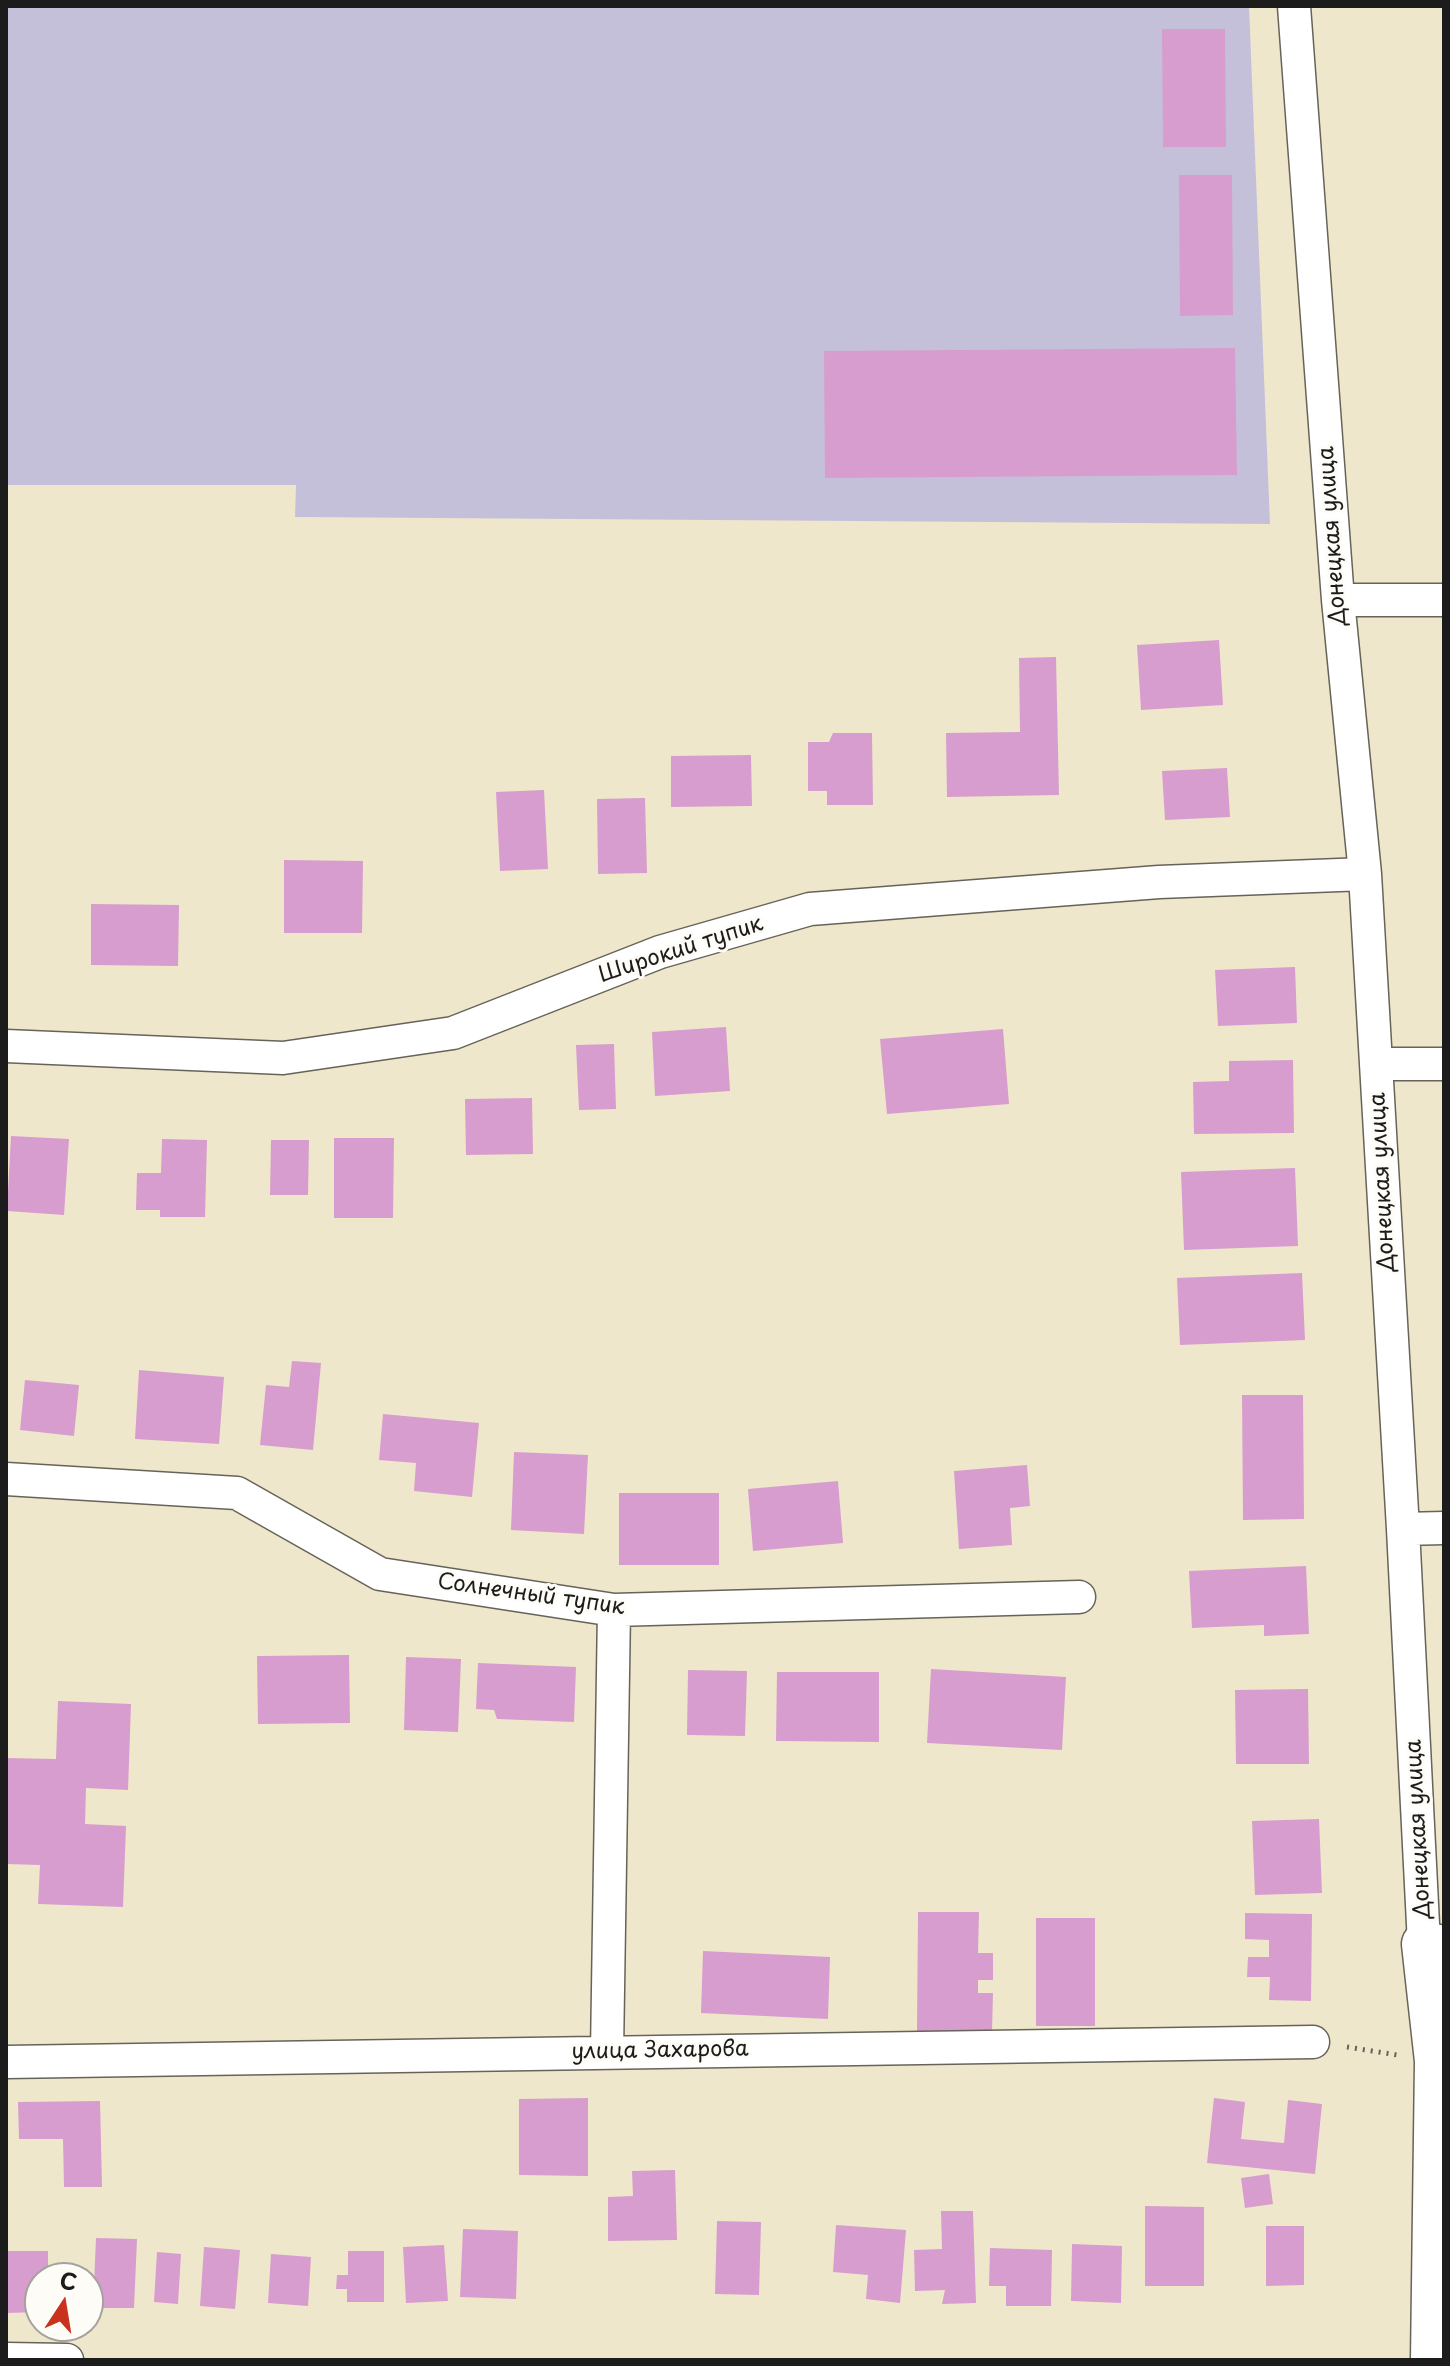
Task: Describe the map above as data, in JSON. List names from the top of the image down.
{
  "streets": {
    "street": [
      "Донецкая улица",
      "Широкий тупик",
      "Солнечный тупик",
      "улица Захарова"
    ]
  },
  "crossings": [
    ["Донецкая улица", "Широкий тупик"]
  ],
  "north": "top"
}
